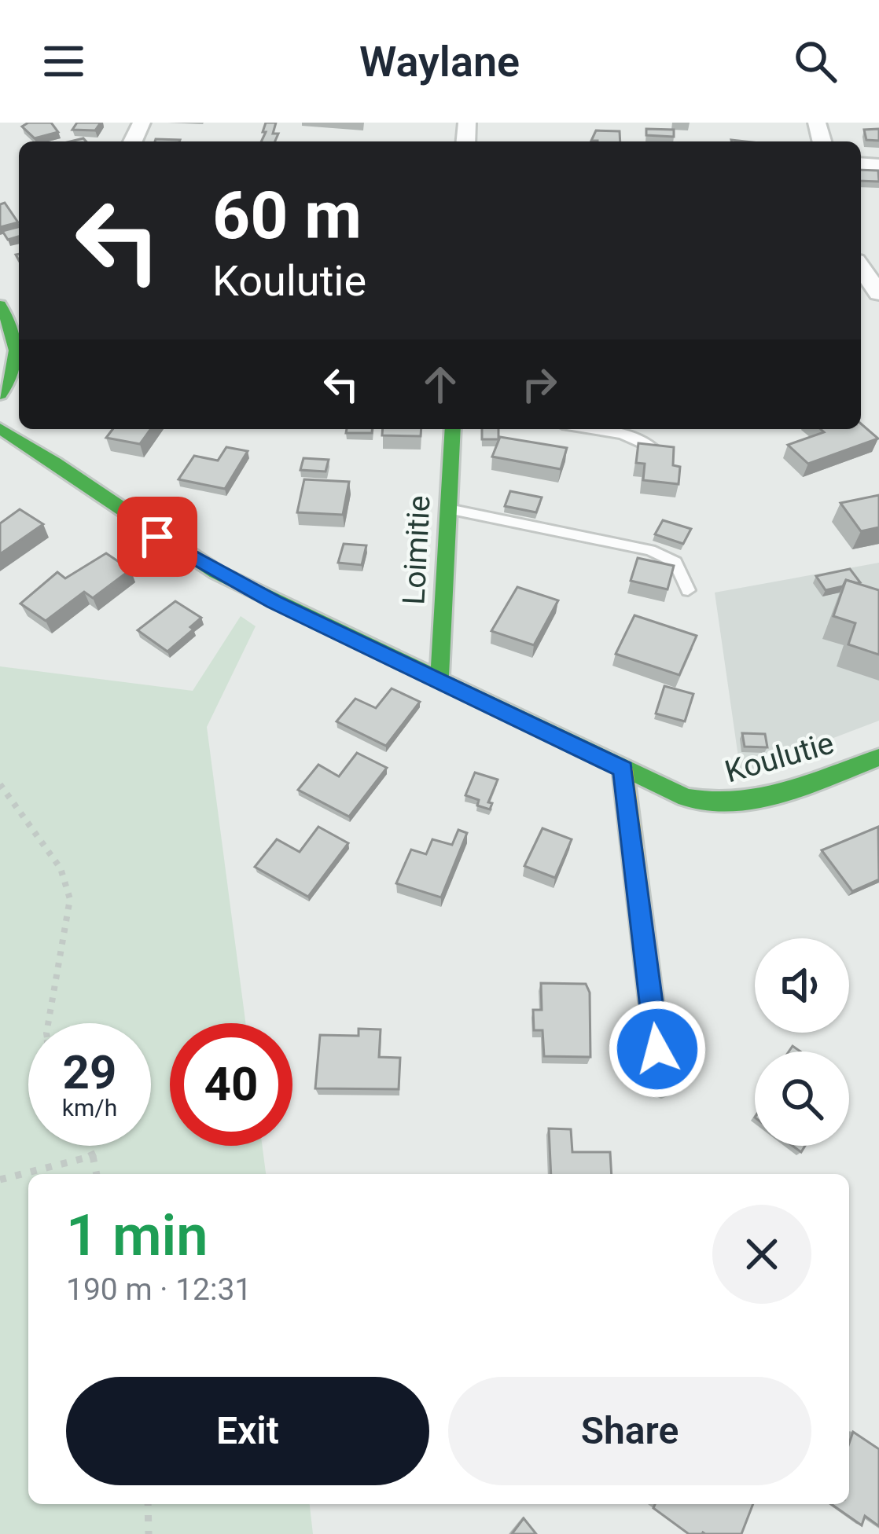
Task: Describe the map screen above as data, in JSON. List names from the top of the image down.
{
  "streets": {
    "street": ["Loimitie", "Koulutie"]
  },
  "crossings": [
    ["Loimitie", "Koulutie"]
  ],
  "page": {
    "header": "Waylane",
    "turn": ["60 m", "Koulutie"],
    "speed": "29 km/h",
    "limit": "40",
    "heading": ["1 min", "190 m · 12:31"],
    "buttons": ["Exit", "Share"]
  }
}
